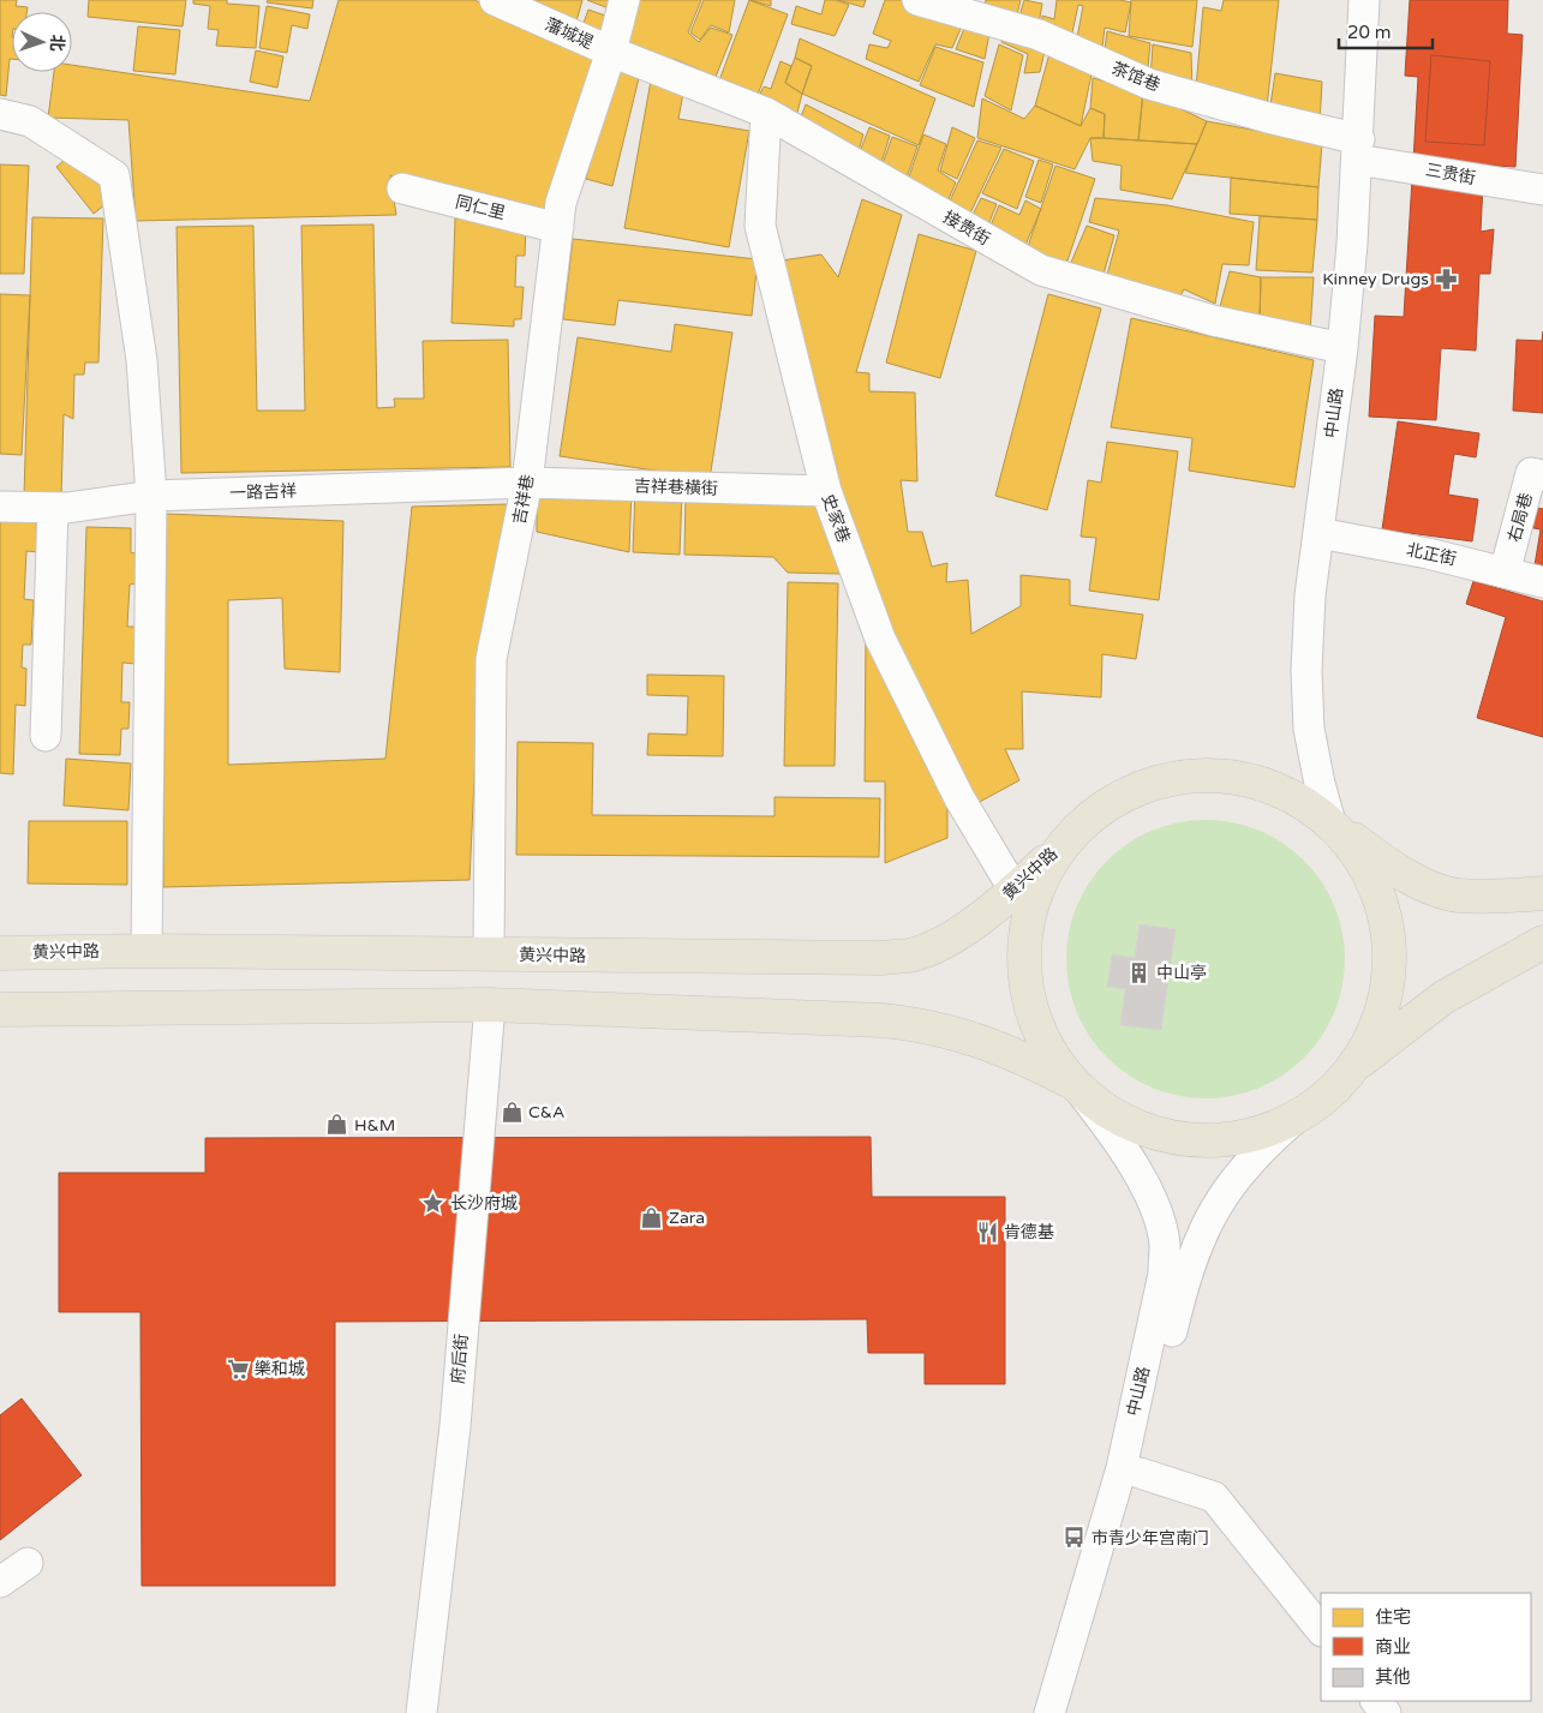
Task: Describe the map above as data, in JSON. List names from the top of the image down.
{
  "streets": {
    "main road": ["黄兴中路"],
    "street": [
      "藩城堤",
      "茶馆巷",
      "三贵街",
      "同仁里",
      "接贵街",
      "中山路",
      "吉祥巷横街",
      "一路吉祥",
      "吉祥巷",
      "右局巷",
      "史家巷",
      "北正街",
      "府后街"
    ]
  },
  "crossings": [
    ["藩城堤", "接贵街"],
    ["藩城堤", "吉祥巷"],
    ["茶馆巷", "三贵街"],
    ["茶馆巷", "中山路"],
    ["三贵街", "中山路"],
    ["同仁里", "吉祥巷"],
    ["接贵街", "中山路"],
    ["接贵街", "吉祥巷"],
    ["接贵街", "史家巷"],
    ["中山路", "北正街"],
    ["吉祥巷横街", "一路吉祥"],
    ["吉祥巷横街", "吉祥巷"],
    ["吉祥巷横街", "史家巷"],
    ["一路吉祥", "吉祥巷"],
    ["吉祥巷", "黄兴中路"],
    ["右局巷", "北正街"],
    ["史家巷", "黄兴中路"]
  ],
  "places": {
    "pharmacy": ["Kinney Drugs"],
    "building": ["中山亭"],
    "shop": ["C&A", "H&M", "Zara"],
    "place": ["长沙府城"],
    "restaurant": ["肯德基"],
    "supermarket": ["樂和城"],
    "bus stop": ["市青少年宫南门"]
  },
  "legend": ["住宅", "商业", "其他"],
  "scale_bar": "20 m",
  "north": "right"
}
